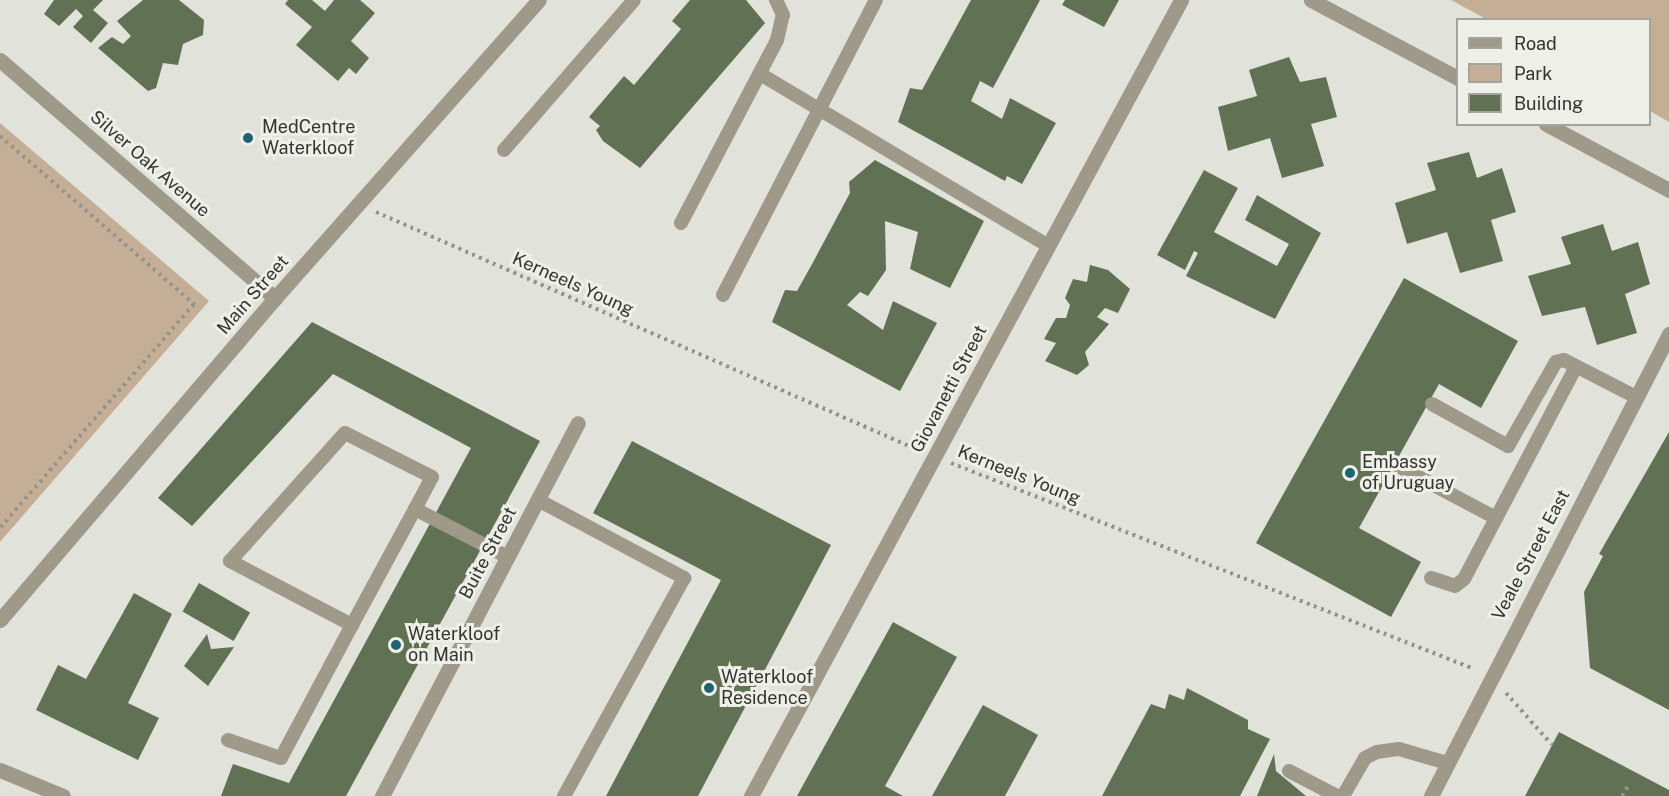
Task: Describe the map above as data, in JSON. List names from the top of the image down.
{
  "streets": {
    "street": [
      "Silver Oak Avenue",
      "Main Street",
      "Giovanetti Street",
      "Buite Street",
      "Veale Street East"
    ],
    "path": ["Kerneels Young"]
  },
  "crossings": [
    ["Silver Oak Avenue", "Main Street"],
    ["Kerneels Young", "Main Street"],
    ["Kerneels Young", "Giovanetti Street"],
    ["Kerneels Young", "Veale Street East"]
  ],
  "places": [
    "MedCentre Waterkloof",
    "Embassy of Uruguay",
    "Waterkloof on Main",
    "Waterkloof Residence"
  ],
  "legend": ["Road", "Park", "Building"]
}
